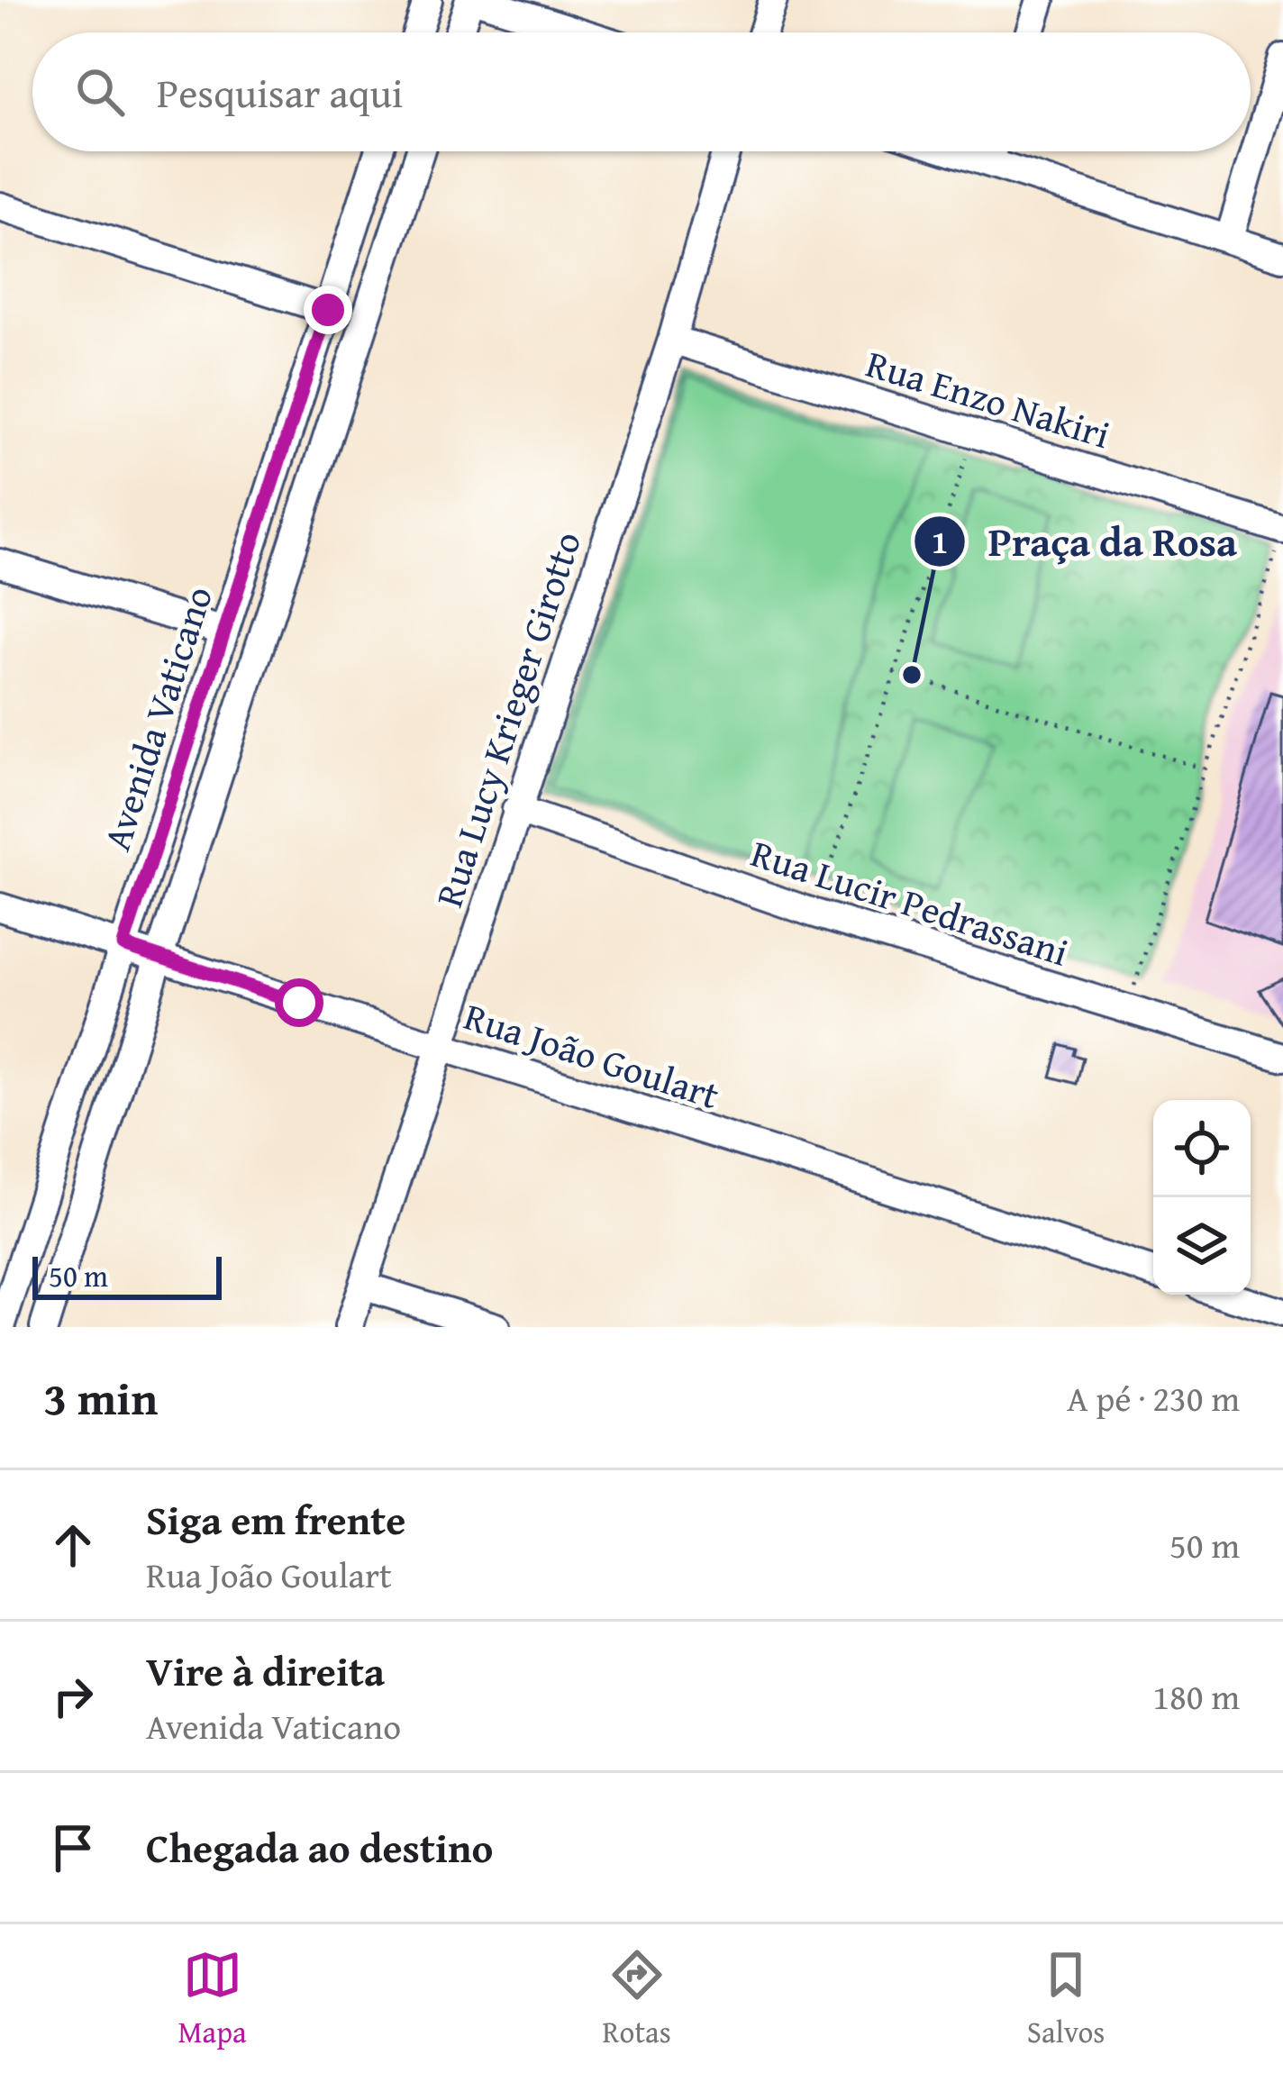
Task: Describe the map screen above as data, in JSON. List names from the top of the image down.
{
  "streets": {
    "street": [
      "Rua Enzo Nakiri",
      "Avenida Vaticano",
      "Rua Lucy Krieger Girotto",
      "Rua Lucir Pedrassani",
      "Rua João Goulart"
    ]
  },
  "crossings": [
    ["Rua Enzo Nakiri", "Rua Lucy Krieger Girotto"],
    ["Avenida Vaticano", "Rua João Goulart"],
    ["Rua Lucy Krieger Girotto", "Rua Lucir Pedrassani"],
    ["Rua Lucy Krieger Girotto", "Rua João Goulart"]
  ],
  "places": ["Praça da Rosa"],
  "scale_bar": "50 m",
  "page": {
    "search": "Pesquisar aqui",
    "scale": "50 m",
    "heading": ["3 min", "A pé · 230 m"],
    "list": [
      ["Siga em frente", "Rua João Goulart", "50 m"],
      ["Vire à direita", "Avenida Vaticano", "180 m"],
      "Chegada ao destino"
    ],
    "nav": ["Mapa", "Rotas", "Salvos"]
  }
}
